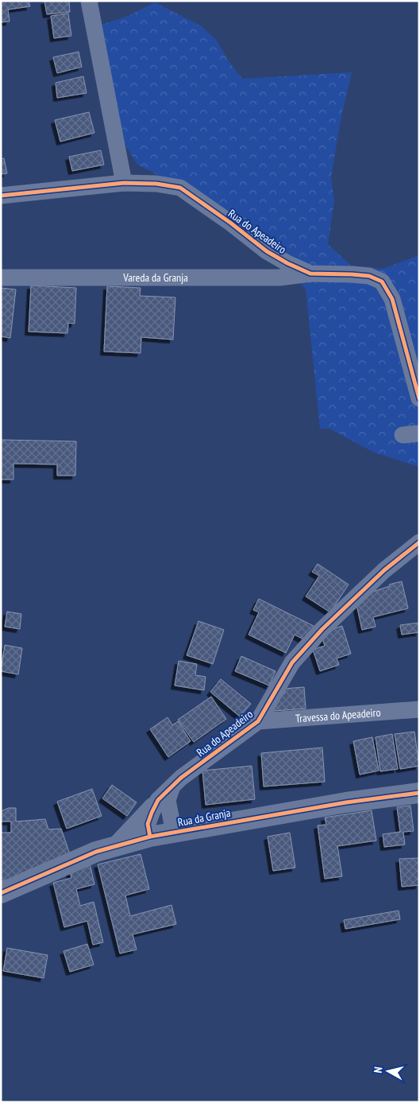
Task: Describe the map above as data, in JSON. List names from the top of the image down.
{
  "streets": {
    "street": [
      "Rua do Apeadeiro",
      "Vareda da Granja",
      "Travessa do Apeadeiro",
      "Rua da Granja"
    ]
  },
  "crossings": [
    ["Rua do Apeadeiro", "Vareda da Granja"],
    ["Rua do Apeadeiro", "Travessa do Apeadeiro"],
    ["Rua do Apeadeiro", "Rua da Granja"]
  ],
  "north": "left"
}
